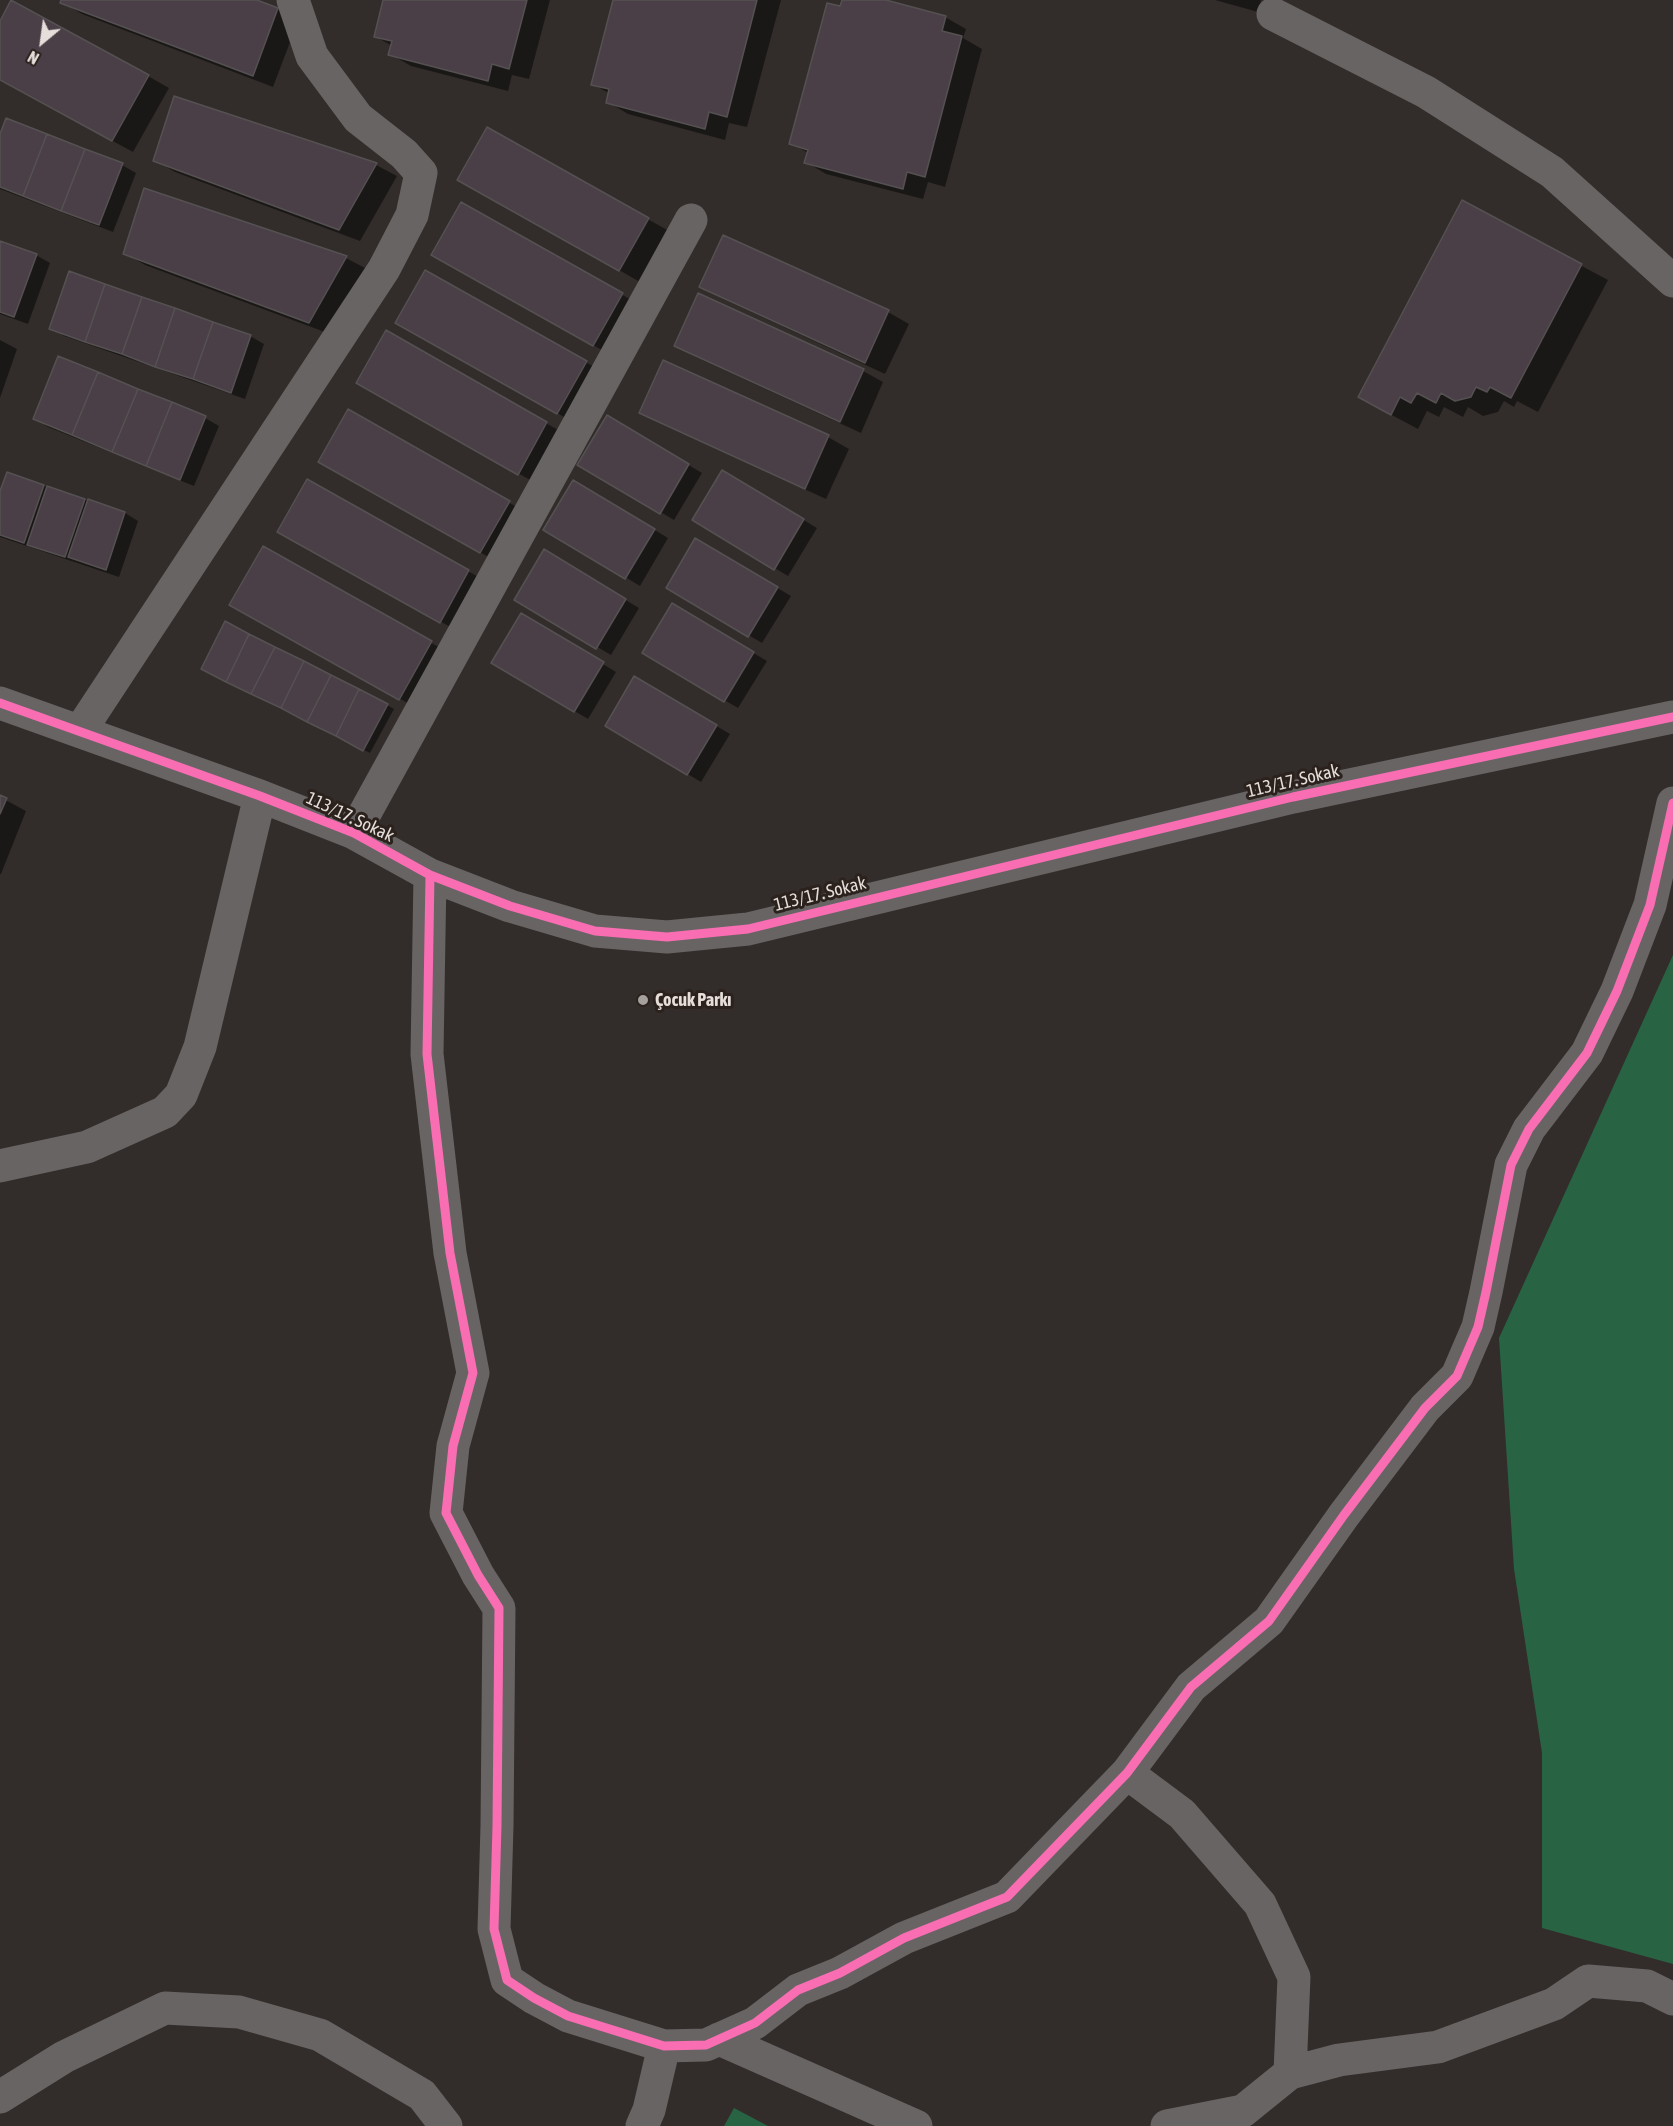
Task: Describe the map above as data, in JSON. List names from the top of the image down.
{
  "streets": {
    "street": ["113/17. Sokak"]
  },
  "places": ["Çocuk Parkı"],
  "north": "bottom left"
}
